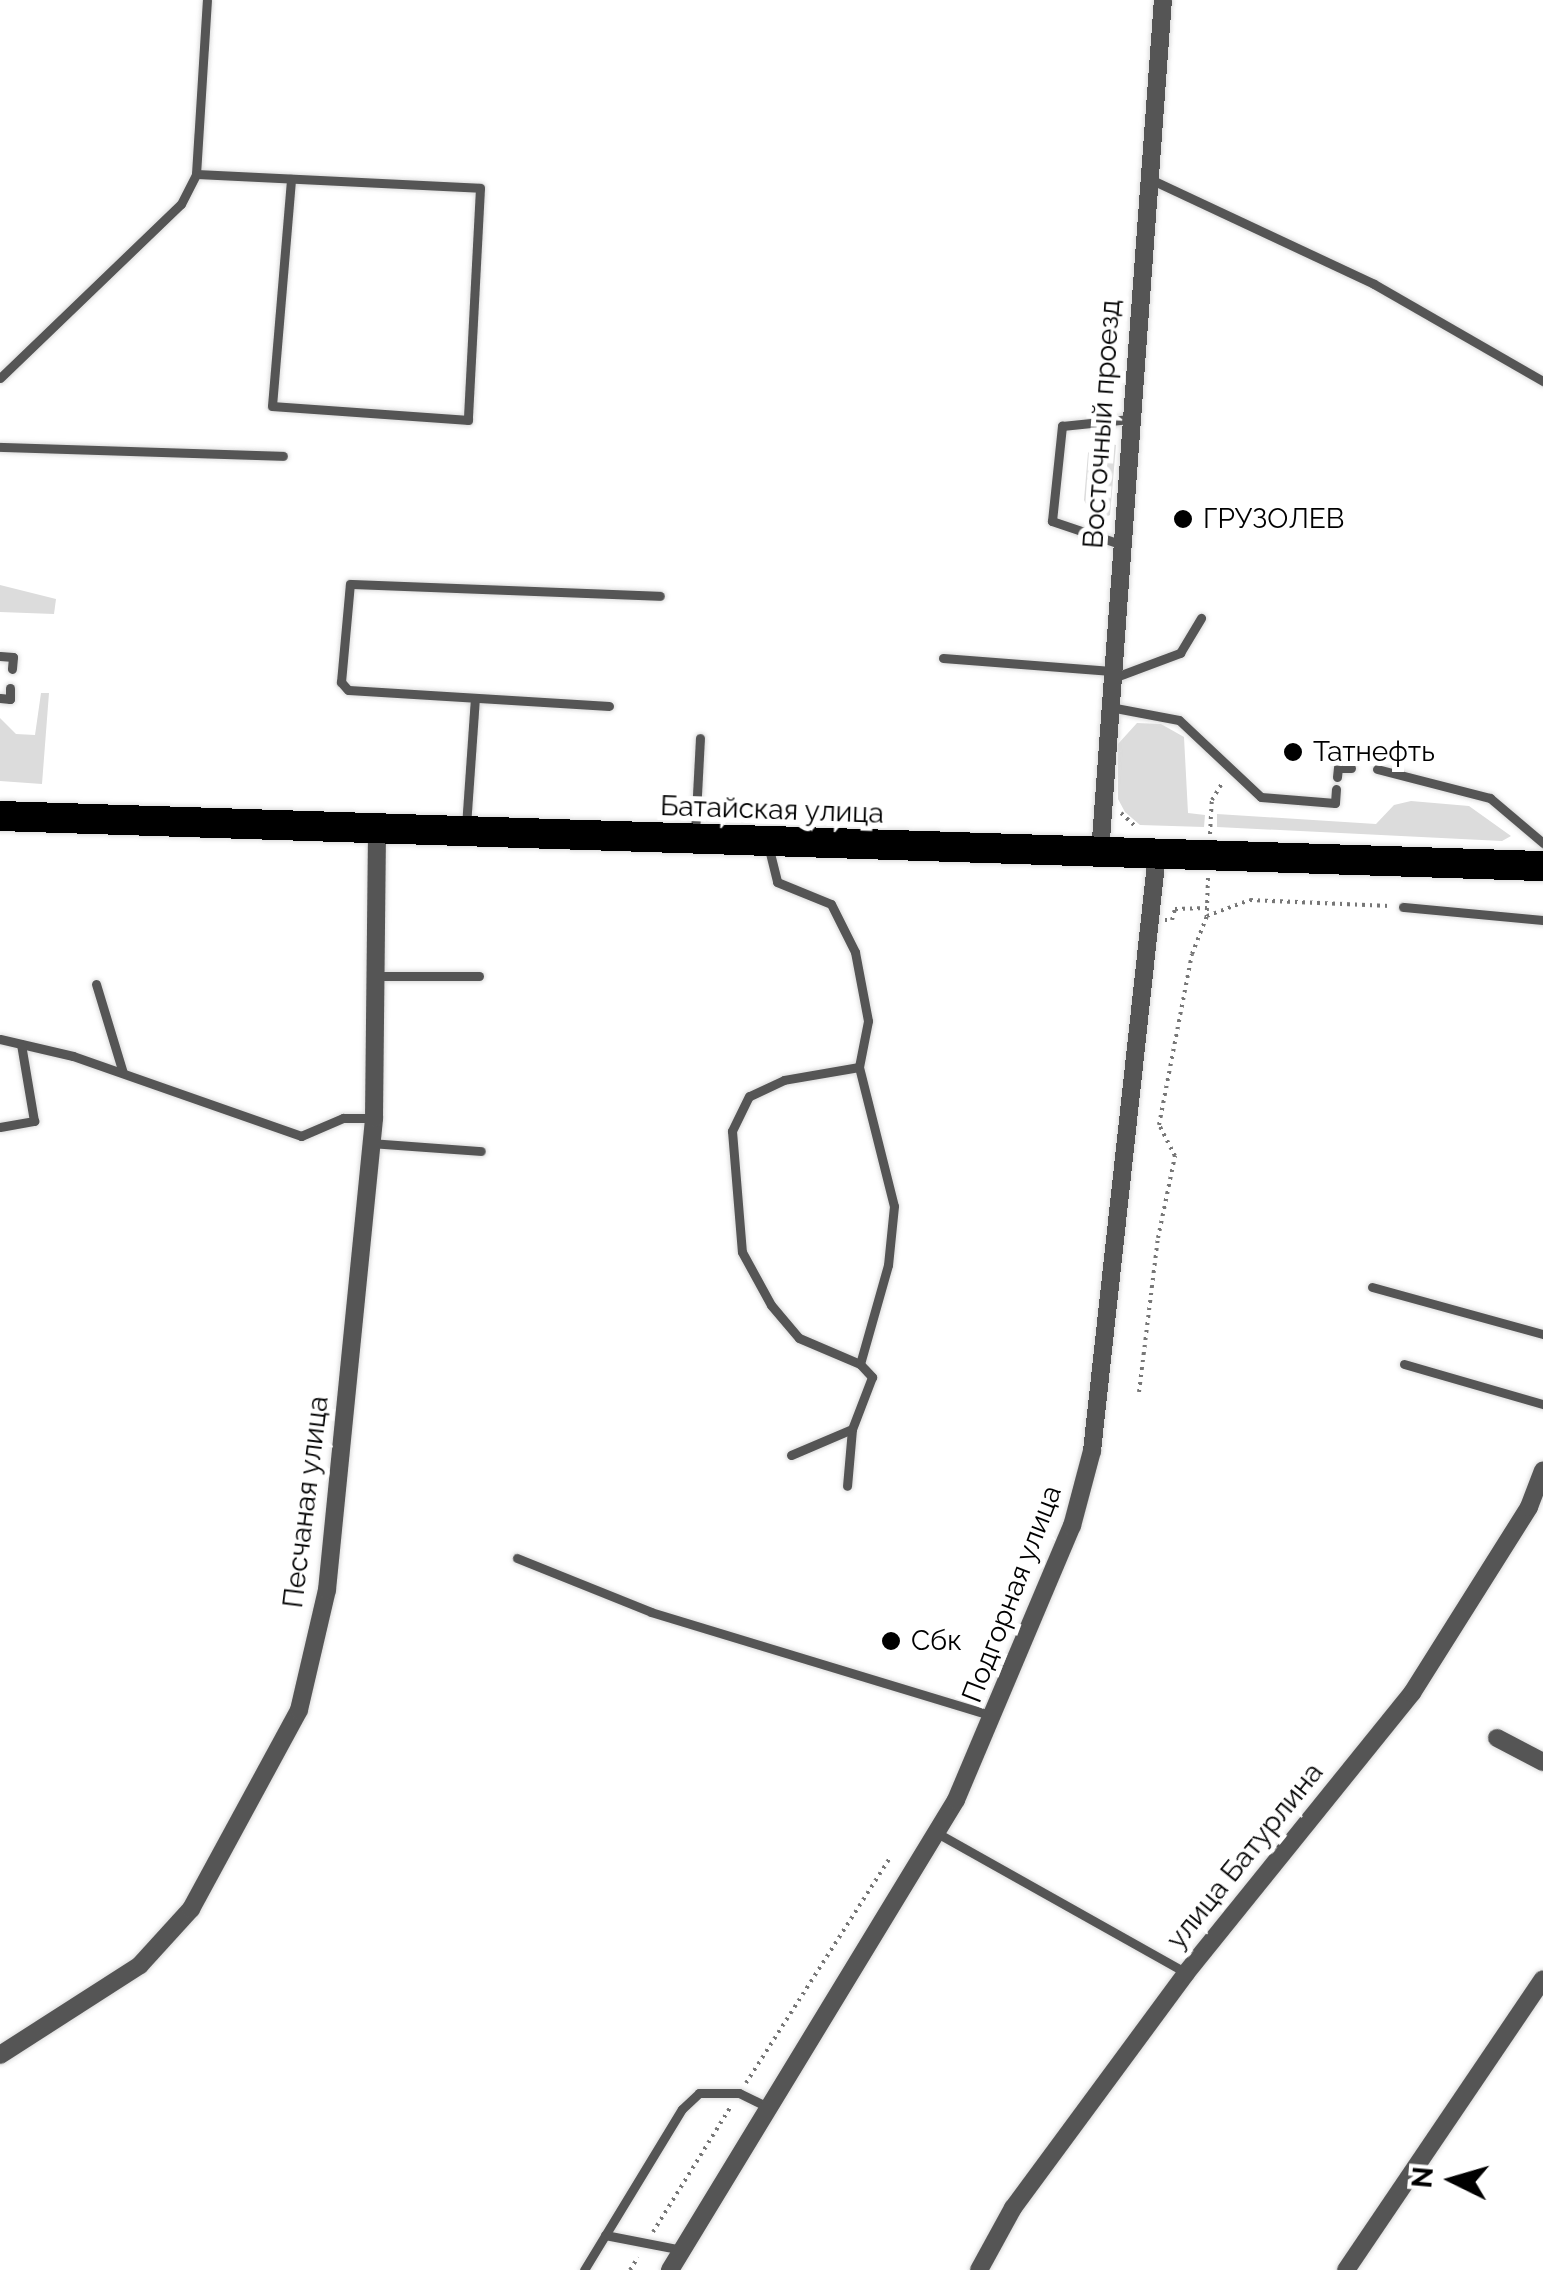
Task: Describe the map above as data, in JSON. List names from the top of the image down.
{
  "streets": {
    "highway": ["Батайская улица"],
    "street": [
      "Восточный проезд",
      "Песчаная улица",
      "Подгорная улица",
      "улица Батурлина"
    ]
  },
  "crossings": [
    ["Восточный проезд", "Батайская улица"],
    ["Батайская улица", "Песчаная улица"],
    ["Батайская улица", "Подгорная улица"]
  ],
  "places": ["ГРУЗОЛЕВ", "Татнефть", "Сбк"],
  "north": "left"
}
